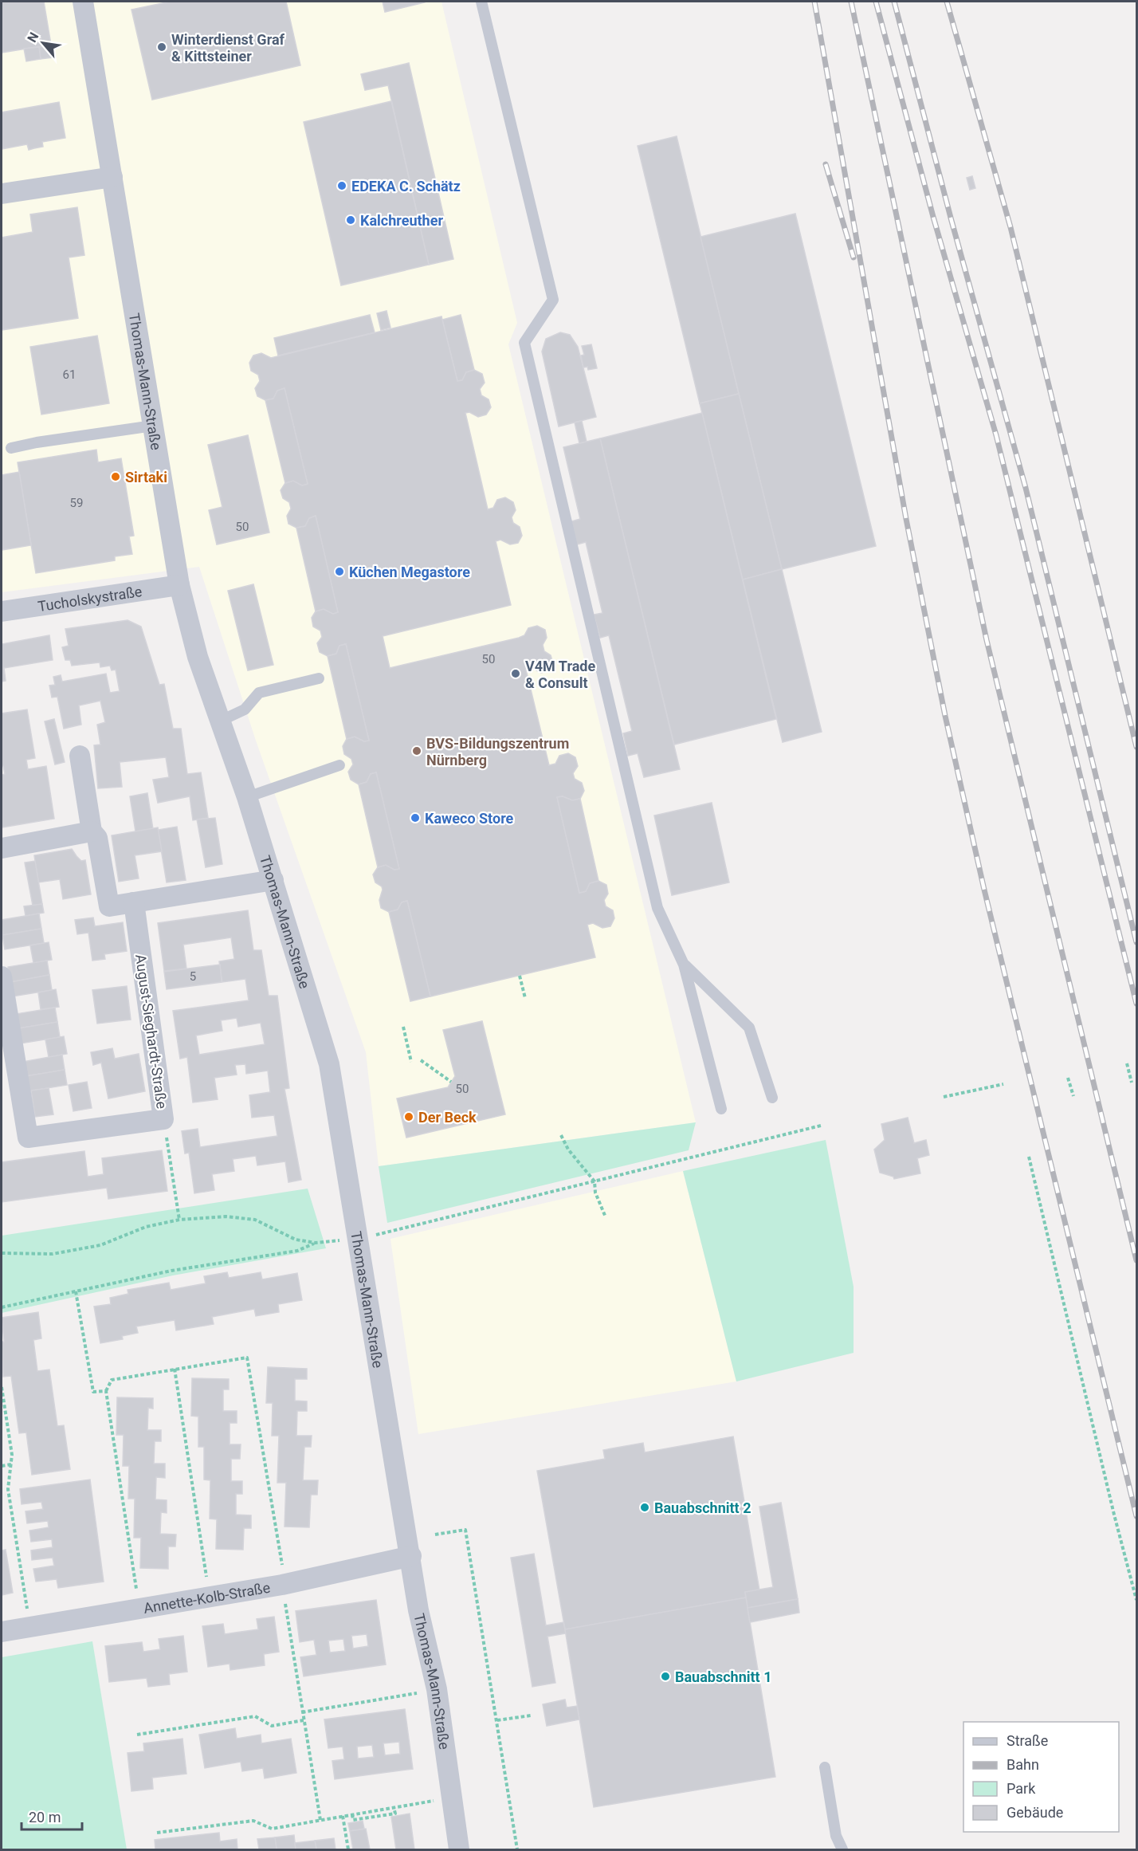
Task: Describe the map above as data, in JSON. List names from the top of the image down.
{
  "streets": {
    "street": [
      "Thomas-Mann-Straße",
      "Tucholskystraße",
      "August-Sieghardt-Straße",
      "Annette-Kolb-Straße"
    ]
  },
  "crossings": [
    ["Thomas-Mann-Straße", "Tucholskystraße"],
    ["Thomas-Mann-Straße", "Annette-Kolb-Straße"]
  ],
  "places": [
    "Winterdienst Graf & Kittsteiner",
    "EDEKA C. Schätz",
    "Kalchreuther",
    "Sirtaki",
    "Küchen Megastore",
    "V4M Trade & Consult",
    "BVS-Bildungszentrum Nürnberg",
    "Kaweco Store",
    "Der Beck",
    "Bauabschnitt 2",
    "Bauabschnitt 1"
  ],
  "house_numbers": [
    "61",
    "59",
    "50",
    "50",
    "5",
    "50"
  ],
  "legend": [
    "Straße",
    "Bahn",
    "Park",
    "Gebäude"
  ],
  "scale_bar": "20 m",
  "north": "top left"
}
